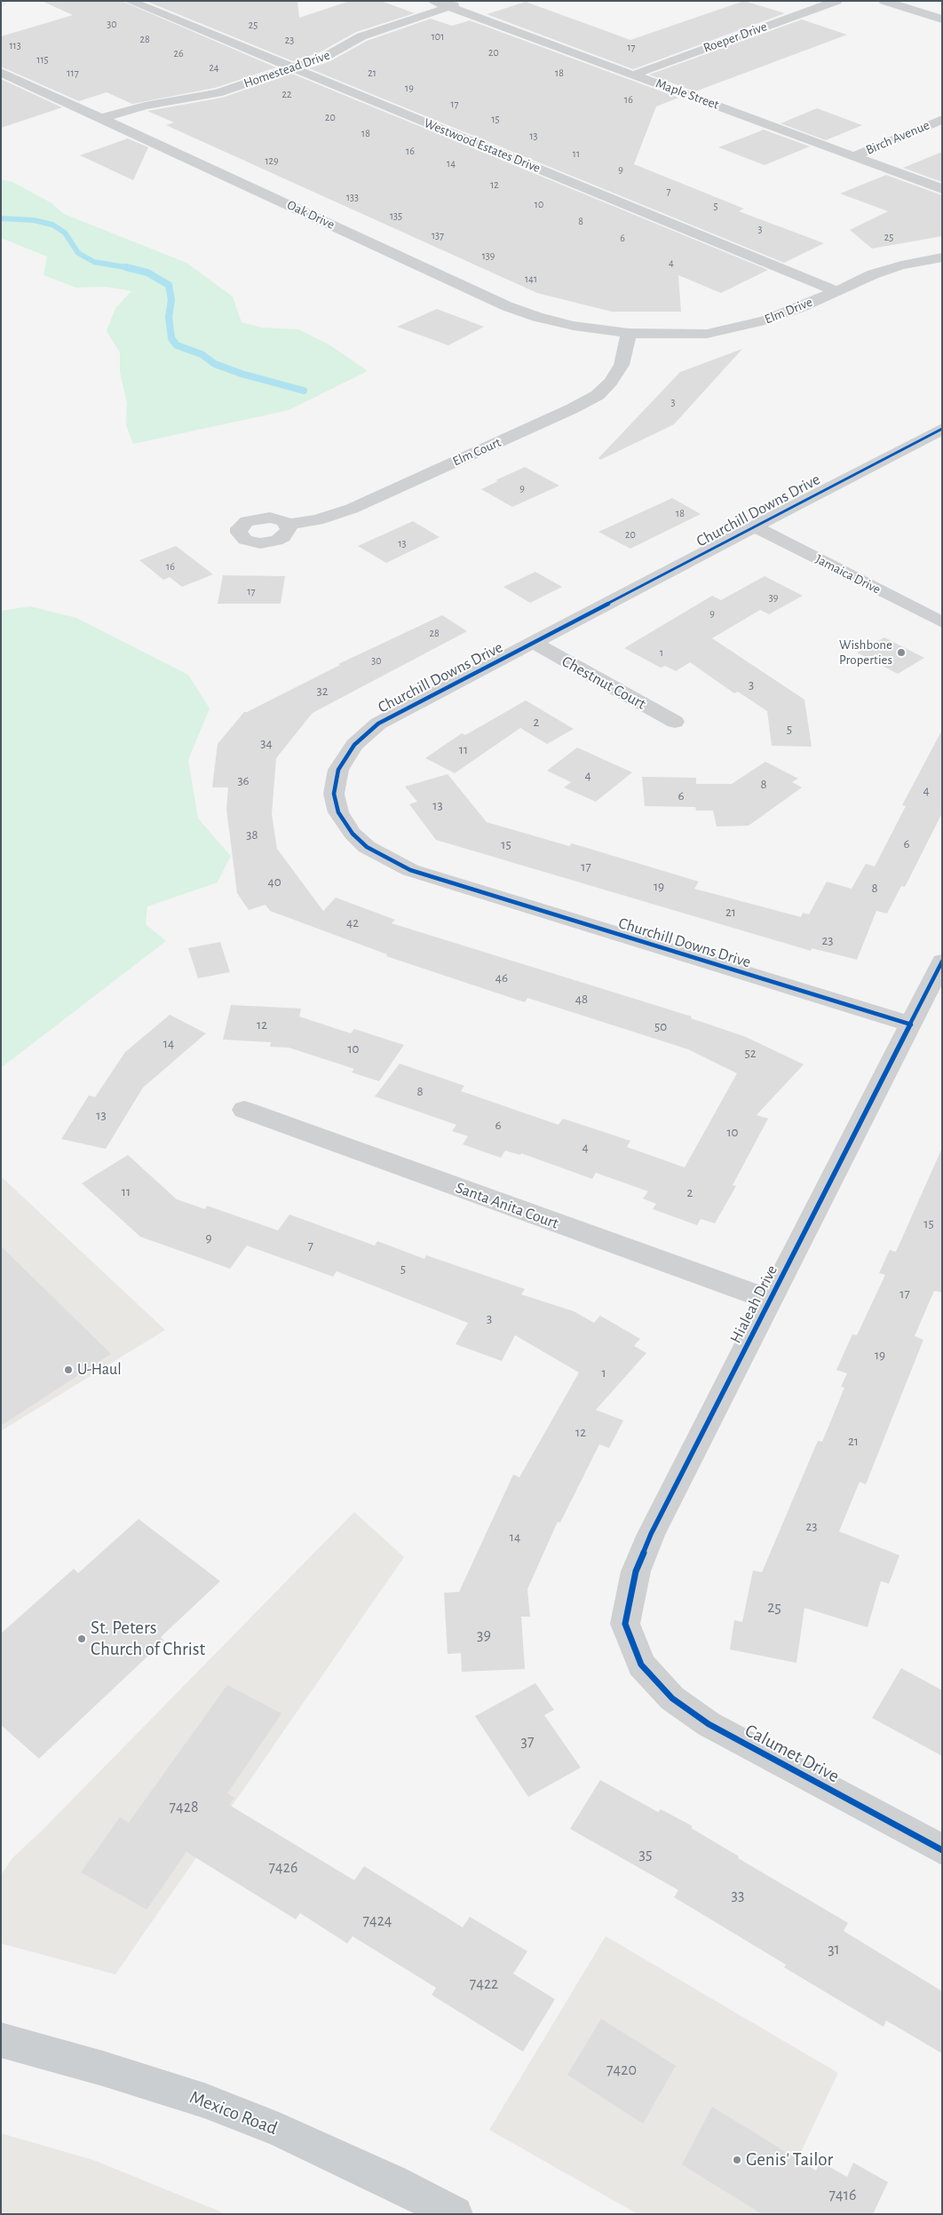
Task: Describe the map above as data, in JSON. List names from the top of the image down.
{
  "streets": {
    "main road": ["Mexico Road"],
    "street": [
      "Roeper Drive",
      "Homestead Drive",
      "Maple Street",
      "Birch Avenue",
      "Westwood Estates Drive",
      "Oak Drive",
      "Elm Drive",
      "Elm Court",
      "Churchill Downs Drive",
      "Jamaica Drive",
      "Chestnut Court",
      "Santa Anita Court",
      "Hialeah Drive",
      "Calumet Drive"
    ]
  },
  "crossings": [
    ["Roeper Drive", "Maple Street"],
    ["Homestead Drive", "Maple Street"],
    ["Homestead Drive", "Westwood Estates Drive"],
    ["Homestead Drive", "Oak Drive"],
    ["Maple Street", "Birch Avenue"],
    ["Westwood Estates Drive", "Elm Drive"],
    ["Oak Drive", "Elm Drive"],
    ["Oak Drive", "Elm Court"],
    ["Elm Drive", "Elm Court"],
    ["Churchill Downs Drive", "Jamaica Drive"],
    ["Churchill Downs Drive", "Chestnut Court"],
    ["Churchill Downs Drive", "Hialeah Drive"],
    ["Santa Anita Court", "Hialeah Drive"],
    ["Hialeah Drive", "Calumet Drive"]
  ],
  "places": [
    "Wishbone Properties",
    "U-Haul",
    "St. Peters Church of Christ",
    "Genis' Tailor"
  ],
  "house_numbers": [
    "30",
    "25",
    "101",
    "28",
    "23",
    "113",
    "17",
    "20",
    "26",
    "115",
    "24",
    "117",
    "21",
    "18",
    "19",
    "22",
    "16",
    "17",
    "20",
    "15",
    "18",
    "13",
    "16",
    "11",
    "129",
    "14",
    "9",
    "12",
    "7",
    "133",
    "10",
    "5",
    "135",
    "8",
    "3",
    "137",
    "25",
    "6",
    "139",
    "4",
    "141",
    "3",
    "9",
    "18",
    "20",
    "13",
    "16",
    "17",
    "39",
    "9",
    "28",
    "1",
    "30",
    "3",
    "32",
    "2",
    "5",
    "34",
    "11",
    "4",
    "36",
    "8",
    "4",
    "6",
    "13",
    "38",
    "6",
    "15",
    "17",
    "40",
    "19",
    "8",
    "21",
    "42",
    "23",
    "46",
    "48",
    "12",
    "50",
    "14",
    "10",
    "52",
    "8",
    "13",
    "6",
    "10",
    "4",
    "11",
    "2",
    "15",
    "9",
    "7",
    "5",
    "17",
    "3",
    "19",
    "1",
    "12",
    "21",
    "23",
    "14",
    "25",
    "39",
    "37",
    "7428",
    "35",
    "7426",
    "33",
    "7424",
    "31",
    "7422",
    "7420",
    "7416"
  ]
}
